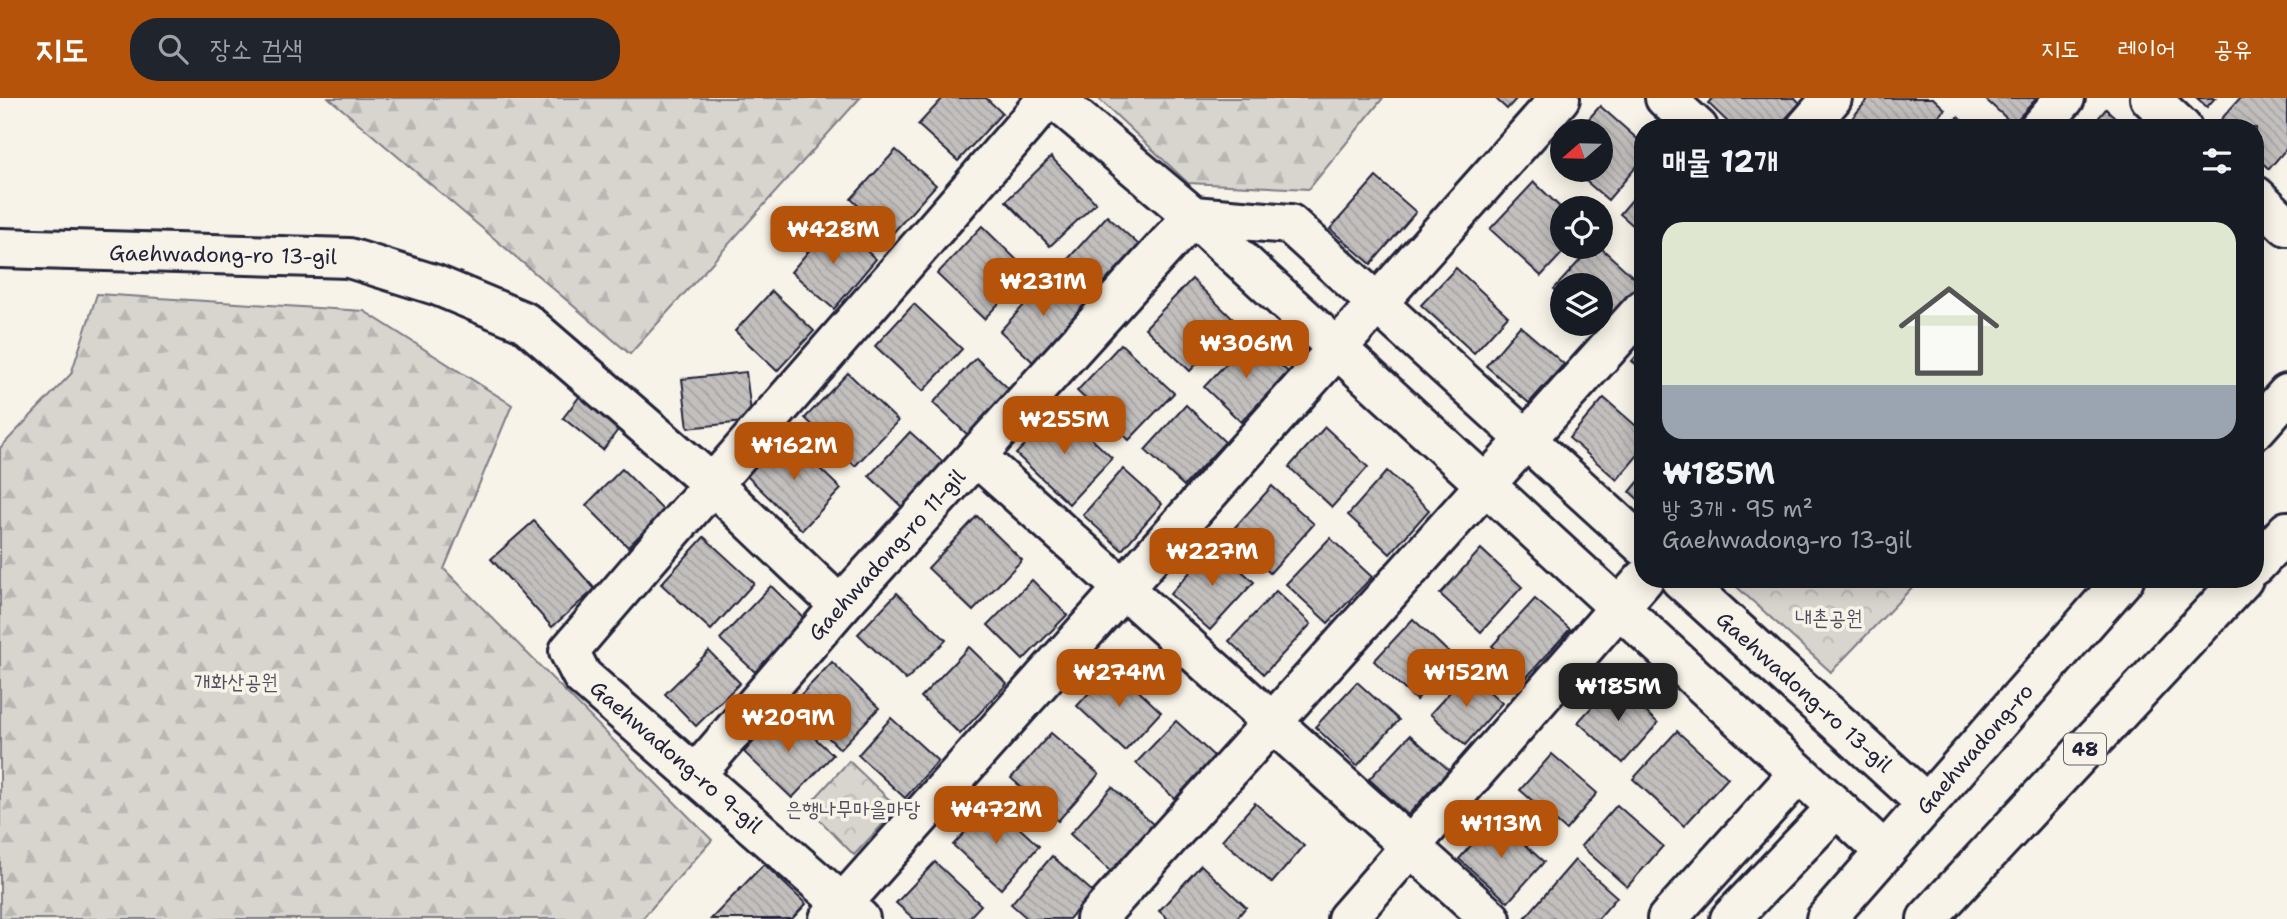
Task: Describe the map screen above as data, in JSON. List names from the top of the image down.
{
  "streets": {
    "street": [
      "Gaehwadong-ro 13-gil",
      "Gaehwadong-ro 11-gil",
      "Gaehwadong-ro",
      "48",
      "Gaehwadong-ro 9-gil"
    ]
  },
  "crossings": [
    ["Gaehwadong-ro 13-gil", "Gaehwadong-ro 11-gil"],
    ["Gaehwadong-ro 13-gil", "Gaehwadong-ro"],
    ["Gaehwadong-ro 13-gil", "Gaehwadong-ro 9-gil"],
    ["Gaehwadong-ro 11-gil", "Gaehwadong-ro 9-gil"]
  ],
  "parks": ["내촌공원", "개화산공원", "은행나무마을마당"],
  "north": "left",
  "page": {
    "header": "지도",
    "search": "장소 검색",
    "nav": ["지도", "레이어", "공유"],
    "heading": "매물 12개",
    "list": [
      {
        "name": "₩185M",
        "note": "방 3개 · 95 m² · Gaehwadong-ro 13-gil"
      }
    ],
    "price": [
      "₩428M",
      "₩231M",
      "₩306M",
      "₩255M",
      "₩162M",
      "₩227M",
      "₩274M",
      "₩152M",
      "₩185M",
      "₩209M",
      "₩472M",
      "₩113M"
    ]
  }
}
